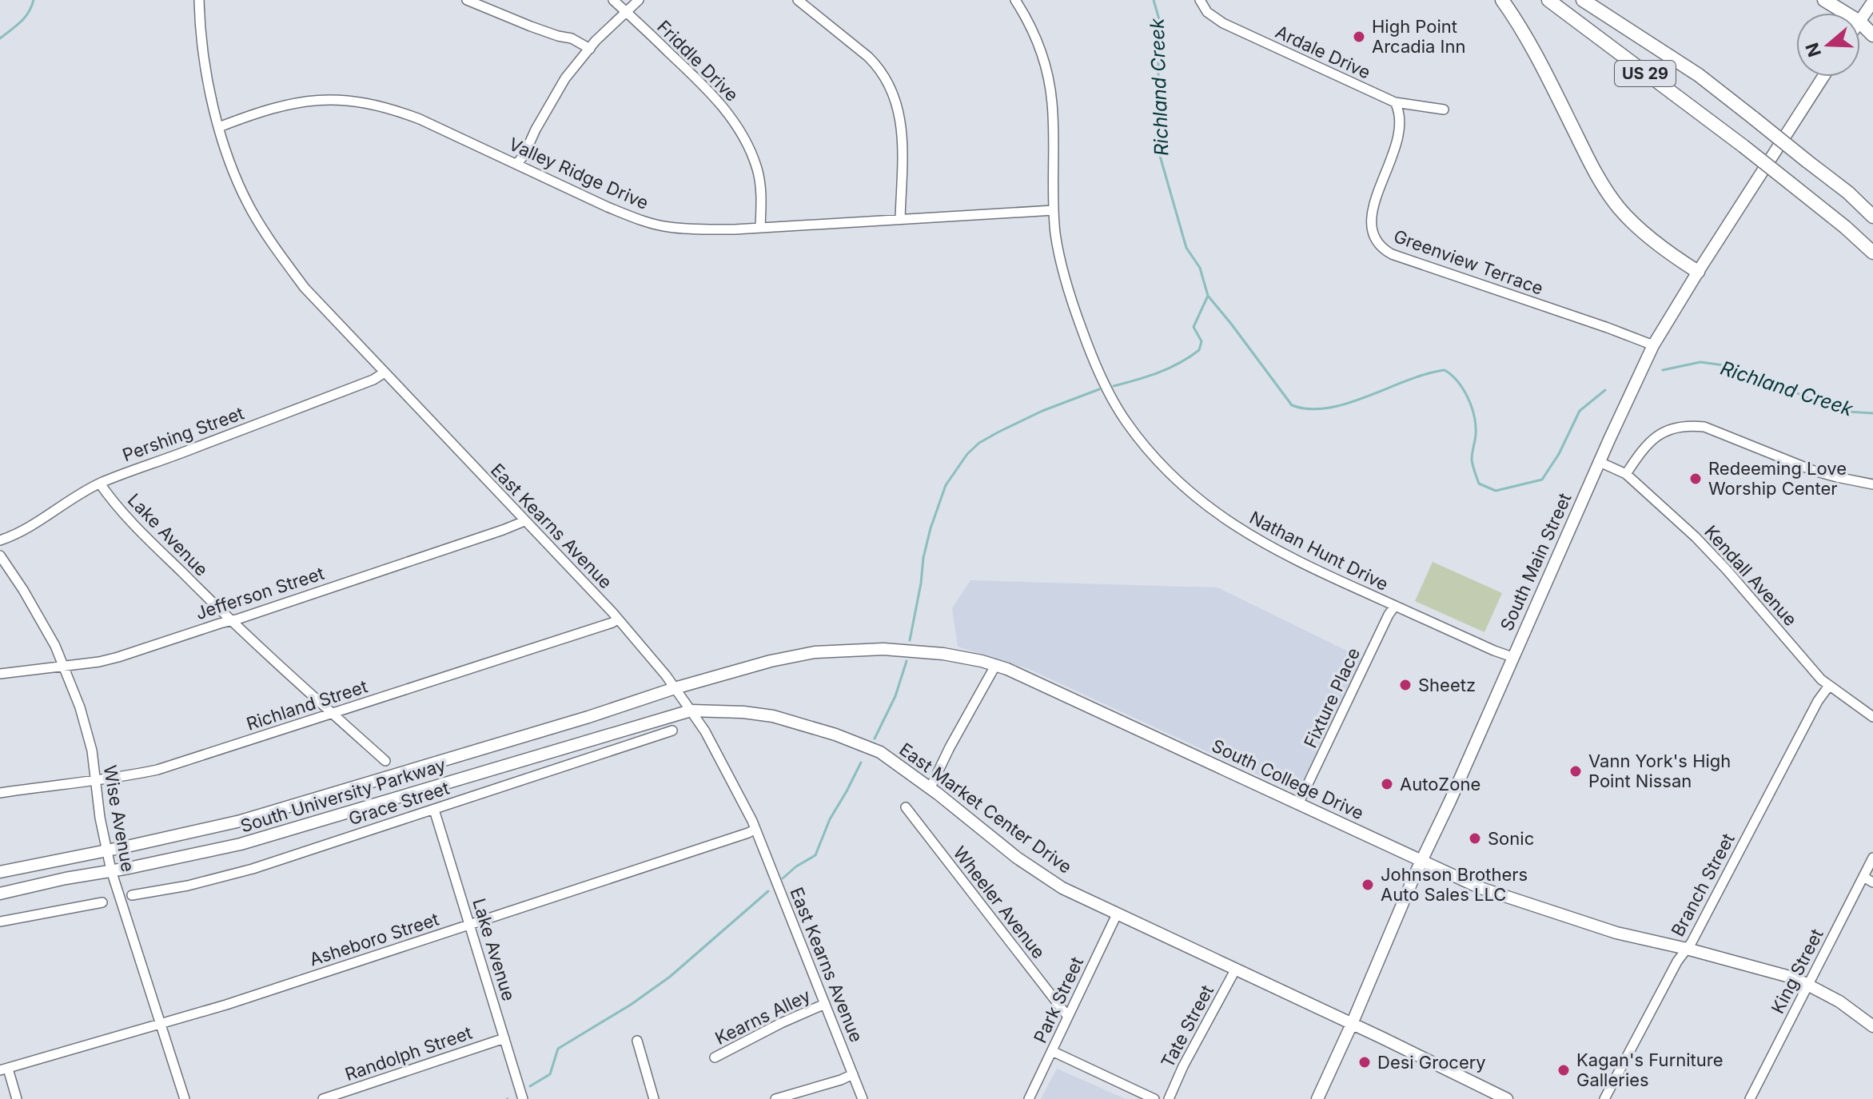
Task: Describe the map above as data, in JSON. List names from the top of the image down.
{
  "streets": {
    "highway": ["US 29"],
    "main road": [
      "South Main Street",
      "South College Drive",
      "South University Parkway",
      "East Market Center Drive"
    ],
    "street": [
      "Ardale Drive",
      "Friddle Drive",
      "Valley Ridge Drive",
      "Greenview Terrace",
      "Pershing Street",
      "East Kearns Avenue",
      "Lake Avenue",
      "Nathan Hunt Drive",
      "Kendall Avenue",
      "Jefferson Street",
      "Fixture Place",
      "Richland Street",
      "Grace Street",
      "Wise Avenue",
      "Branch Street",
      "Wheeler Avenue",
      "Asheboro Street",
      "King Street",
      "Park Street",
      "Kearns Alley",
      "Tate Street",
      "Randolph Street"
    ]
  },
  "crossings": [
    ["Ardale Drive", "Greenview Terrace"],
    ["Friddle Drive", "Valley Ridge Drive"],
    ["Valley Ridge Drive", "East Kearns Avenue"],
    ["Valley Ridge Drive", "Nathan Hunt Drive"],
    ["Greenview Terrace", "South Main Street"],
    ["Pershing Street", "East Kearns Avenue"],
    ["Pershing Street", "Lake Avenue"],
    ["East Kearns Avenue", "Jefferson Street"],
    ["East Kearns Avenue", "Richland Street"],
    ["East Kearns Avenue", "South College Drive"],
    ["East Kearns Avenue", "South University Parkway"],
    ["East Kearns Avenue", "East Market Center Drive"],
    ["East Kearns Avenue", "Asheboro Street"],
    ["East Kearns Avenue", "Kearns Alley"],
    ["Lake Avenue", "Jefferson Street"],
    ["Lake Avenue", "Richland Street"],
    ["Lake Avenue", "Grace Street"],
    ["Lake Avenue", "Asheboro Street"],
    ["Lake Avenue", "Randolph Street"],
    ["Nathan Hunt Drive", "South Main Street"],
    ["Nathan Hunt Drive", "Fixture Place"],
    ["South Main Street", "Kendall Avenue"],
    ["South Main Street", "South College Drive"],
    ["South Main Street", "East Market Center Drive"],
    ["Kendall Avenue", "Branch Street"],
    ["Jefferson Street", "Wise Avenue"],
    ["Fixture Place", "South College Drive"],
    ["Richland Street", "Wise Avenue"],
    ["South College Drive", "South University Parkway"],
    ["South College Drive", "Branch Street"],
    ["South College Drive", "King Street"],
    ["South University Parkway", "East Market Center Drive"],
    ["South University Parkway", "Wise Avenue"],
    ["East Market Center Drive", "Park Street"],
    ["East Market Center Drive", "Tate Street"],
    ["Wise Avenue", "Asheboro Street"],
    ["Wheeler Avenue", "Park Street"]
  ],
  "water": ["Richland Creek"],
  "places": [
    "High Point Arcadia Inn",
    "Redeeming Love Worship Center",
    "Sheetz",
    "Vann York's High Point Nissan",
    "AutoZone",
    "Sonic",
    "Johnson Brothers Auto Sales LLC",
    "Desi Grocery",
    "Kagan's Furniture Galleries"
  ],
  "north": "left"
}
